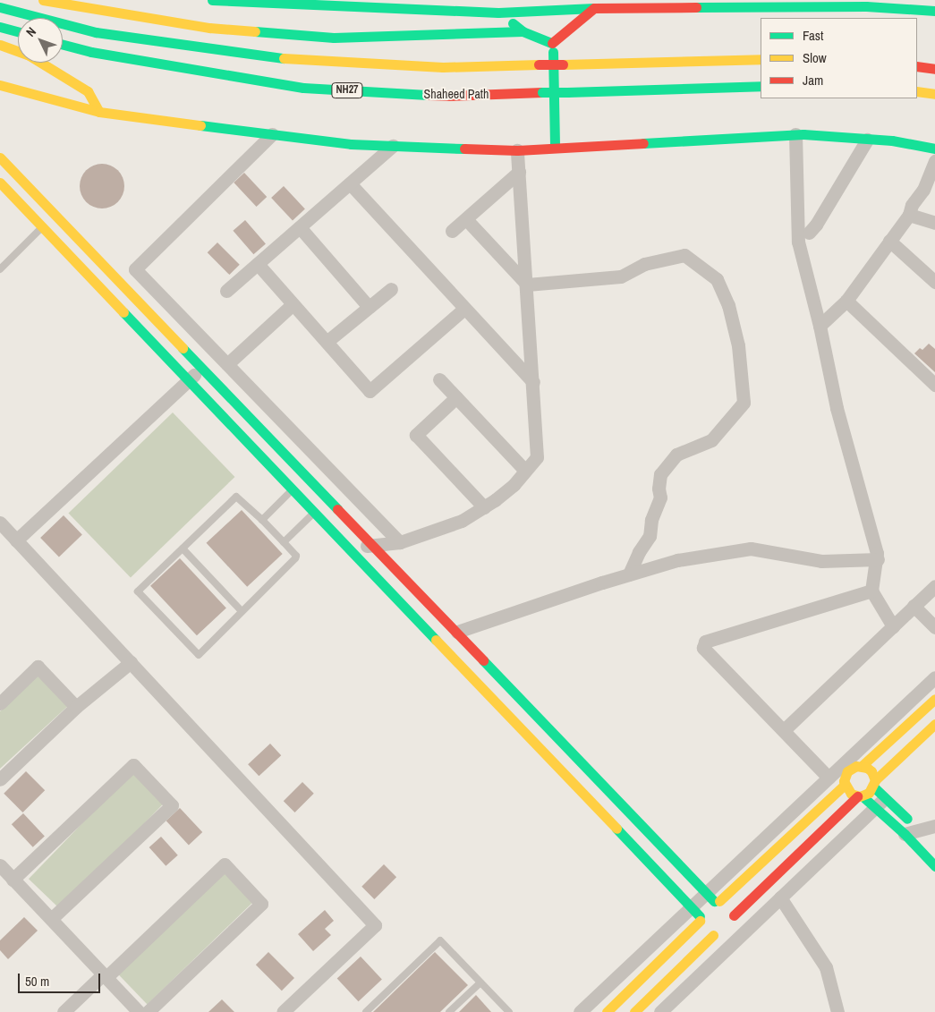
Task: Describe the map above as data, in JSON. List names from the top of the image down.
{
  "streets": {
    "main road": ["NH27", "Shaheed Path"]
  },
  "legend": ["Fast", "Slow", "Jam"],
  "scale_bar": "50 m",
  "north": "top left"
}
